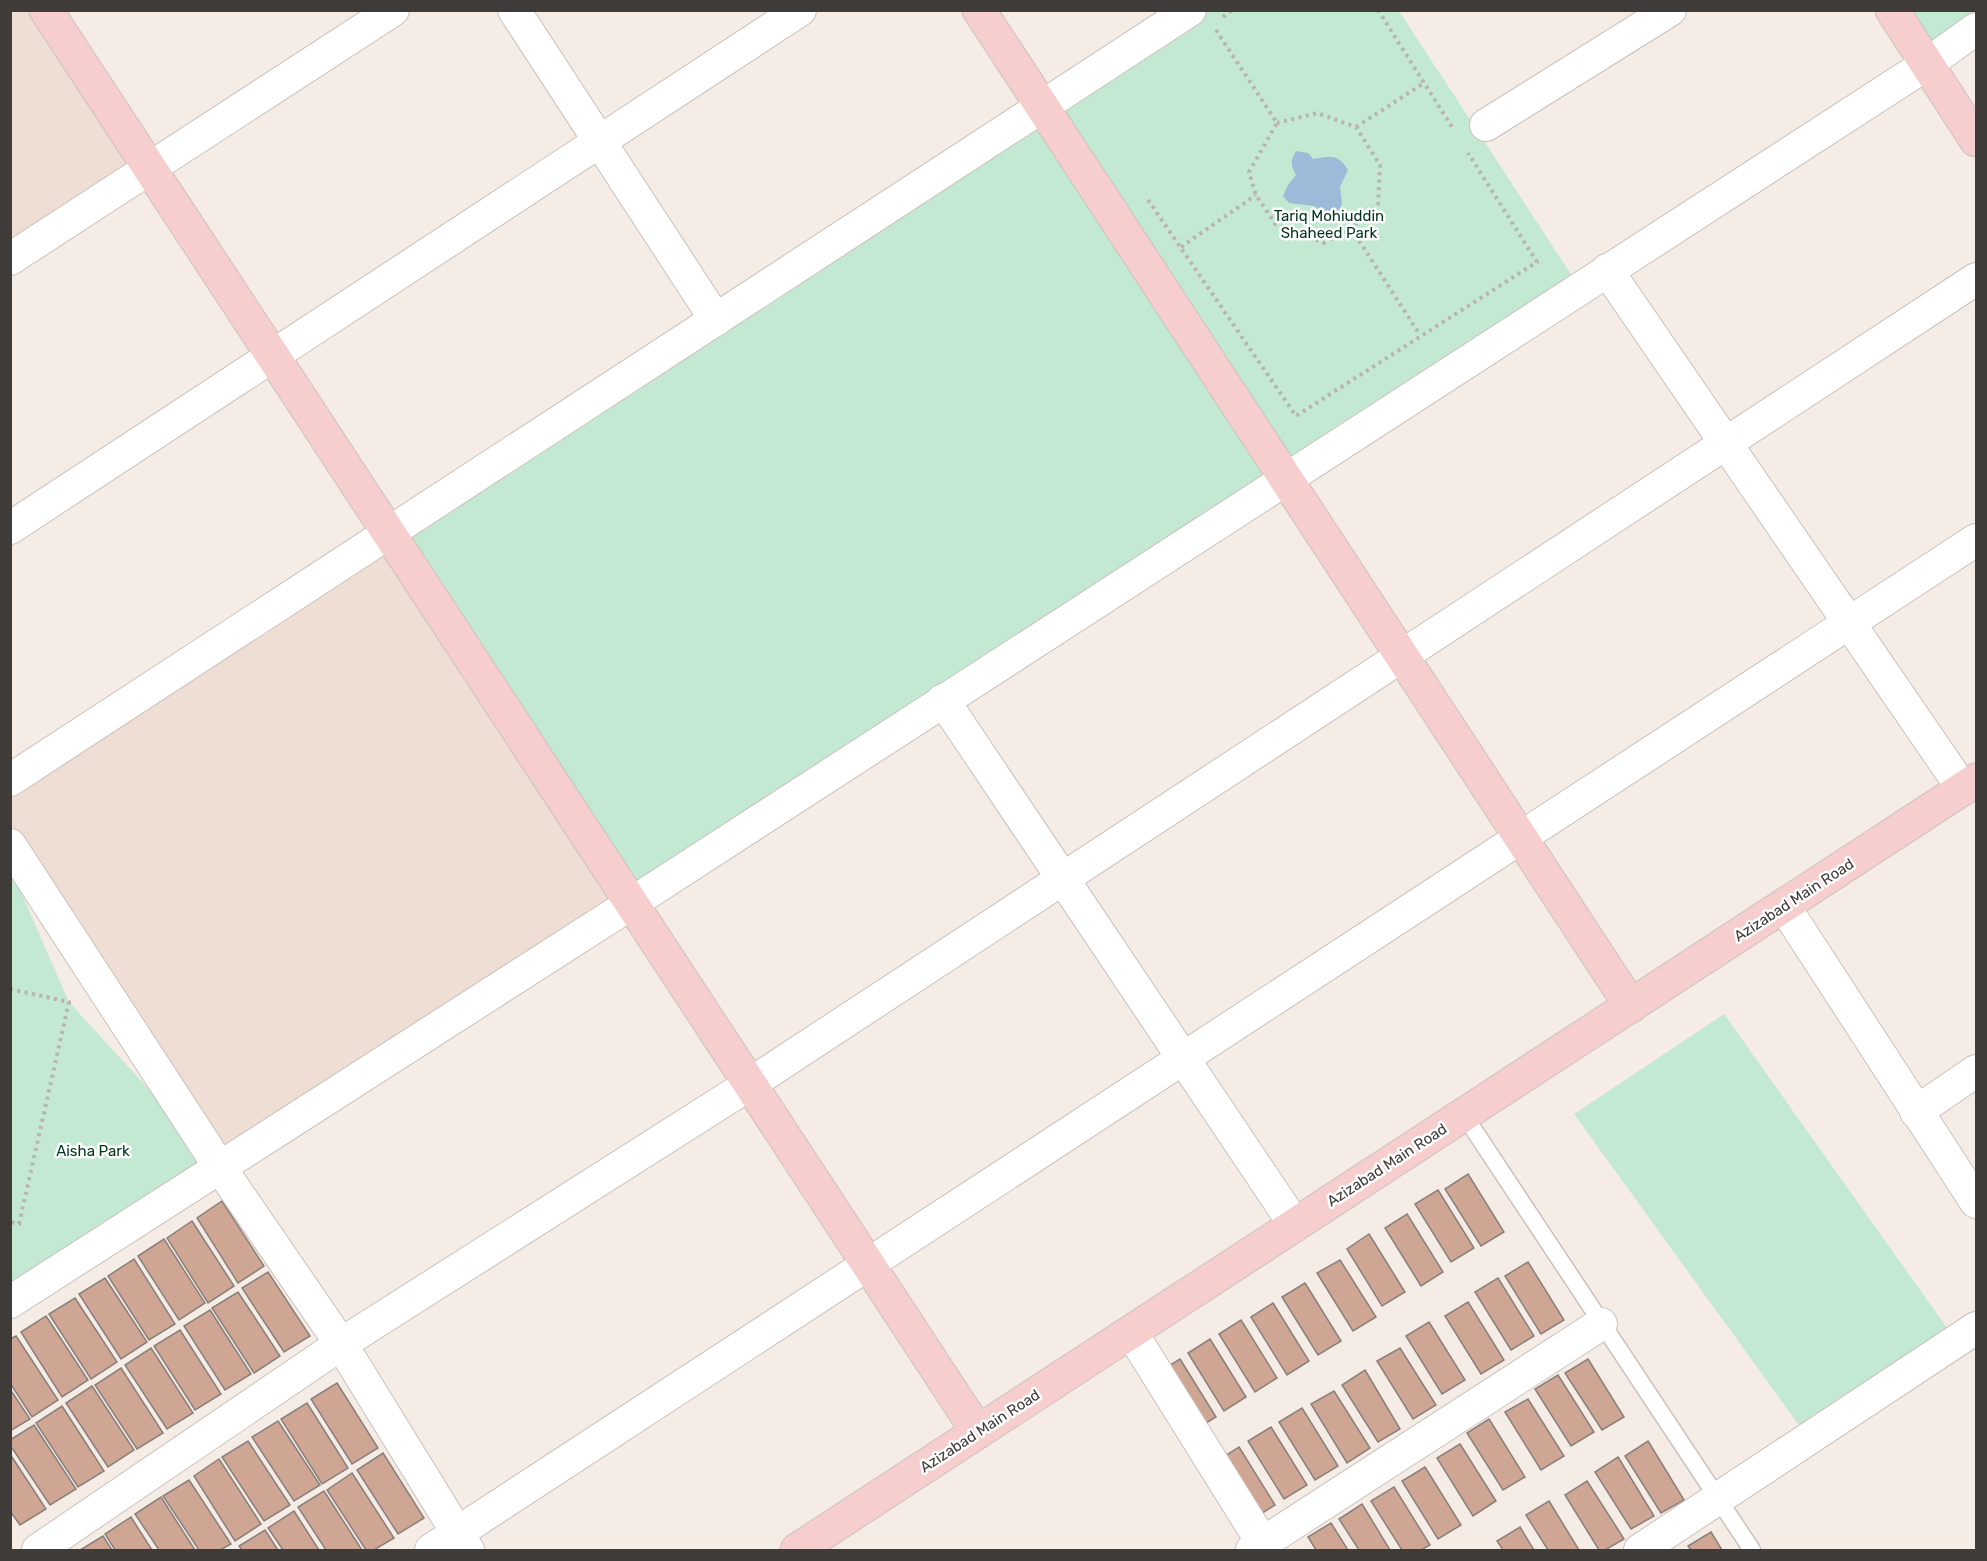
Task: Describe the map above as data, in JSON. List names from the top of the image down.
{
  "streets": {
    "street": ["Azizabad Main Road"]
  },
  "parks": ["Tariq Mohiuddin Shaheed Park", "Aisha Park"]
}
